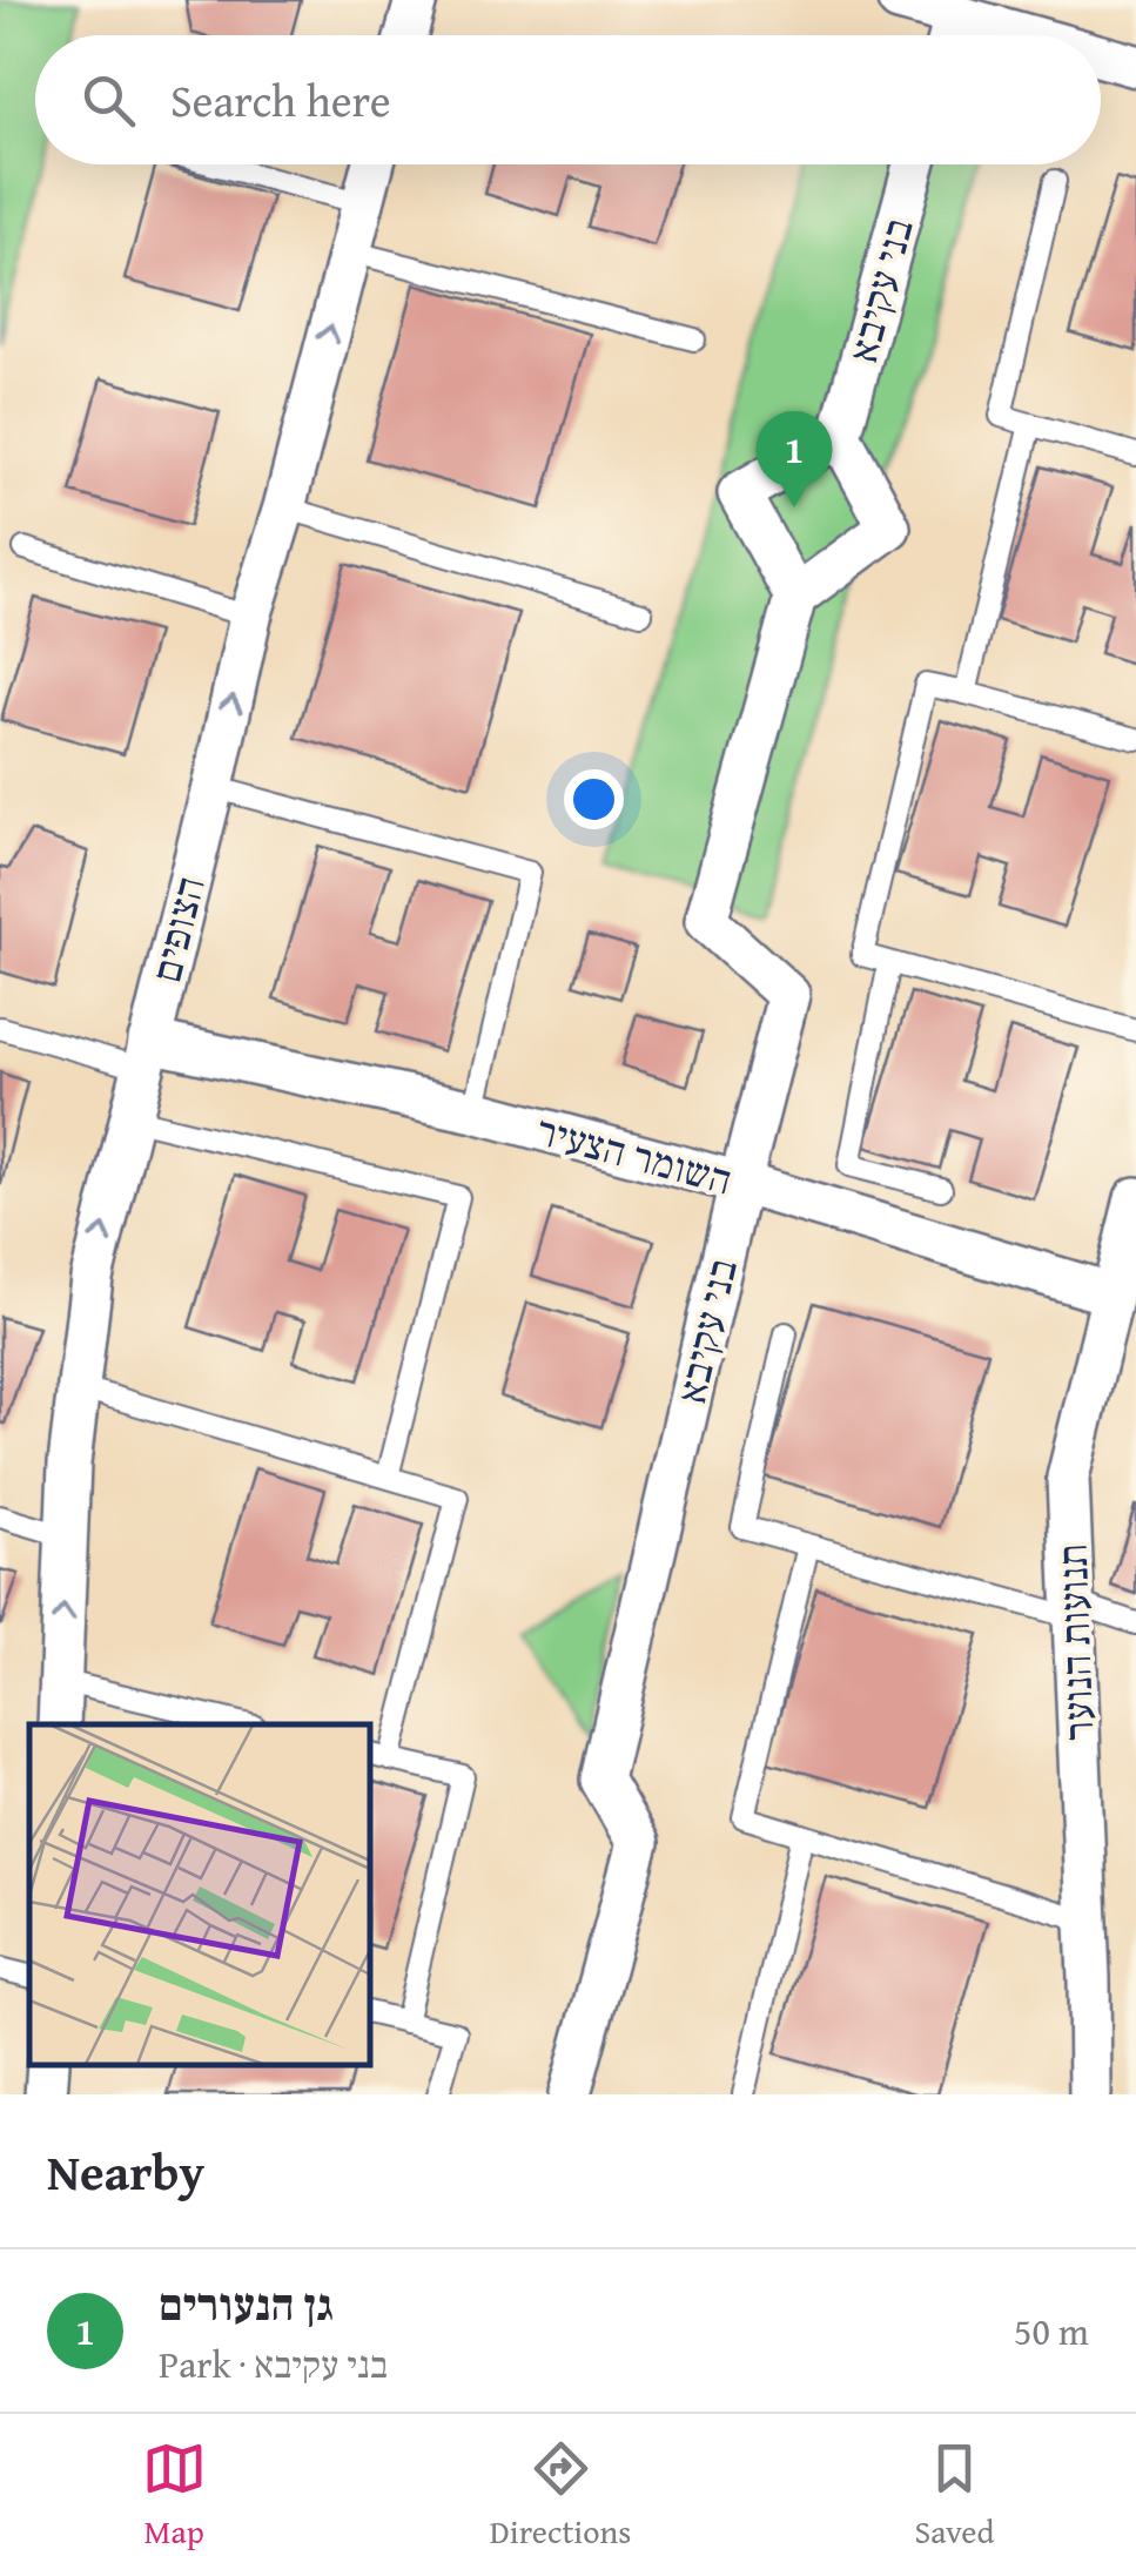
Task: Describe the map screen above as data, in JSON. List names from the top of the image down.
{
  "streets": {
    "street": [
      "בני עקיבא",
      "הצופים",
      "השומר הצעיר",
      "תנועות הנוער"
    ]
  },
  "crossings": [
    ["בני עקיבא", "השומר הצעיר"],
    ["הצופים", "השומר הצעיר"],
    ["השומר הצעיר", "תנועות הנוער"]
  ],
  "one_way": ["הצופים"],
  "page": {
    "search": "Search here",
    "pins": "1",
    "heading": "Nearby",
    "list": [
      {
        "mark": "1",
        "name": "גן הנעורים",
        "note": "Park · בני עקיבא",
        "value": "50 m"
      }
    ],
    "nav": ["Map", "Directions", "Saved"]
  }
}
